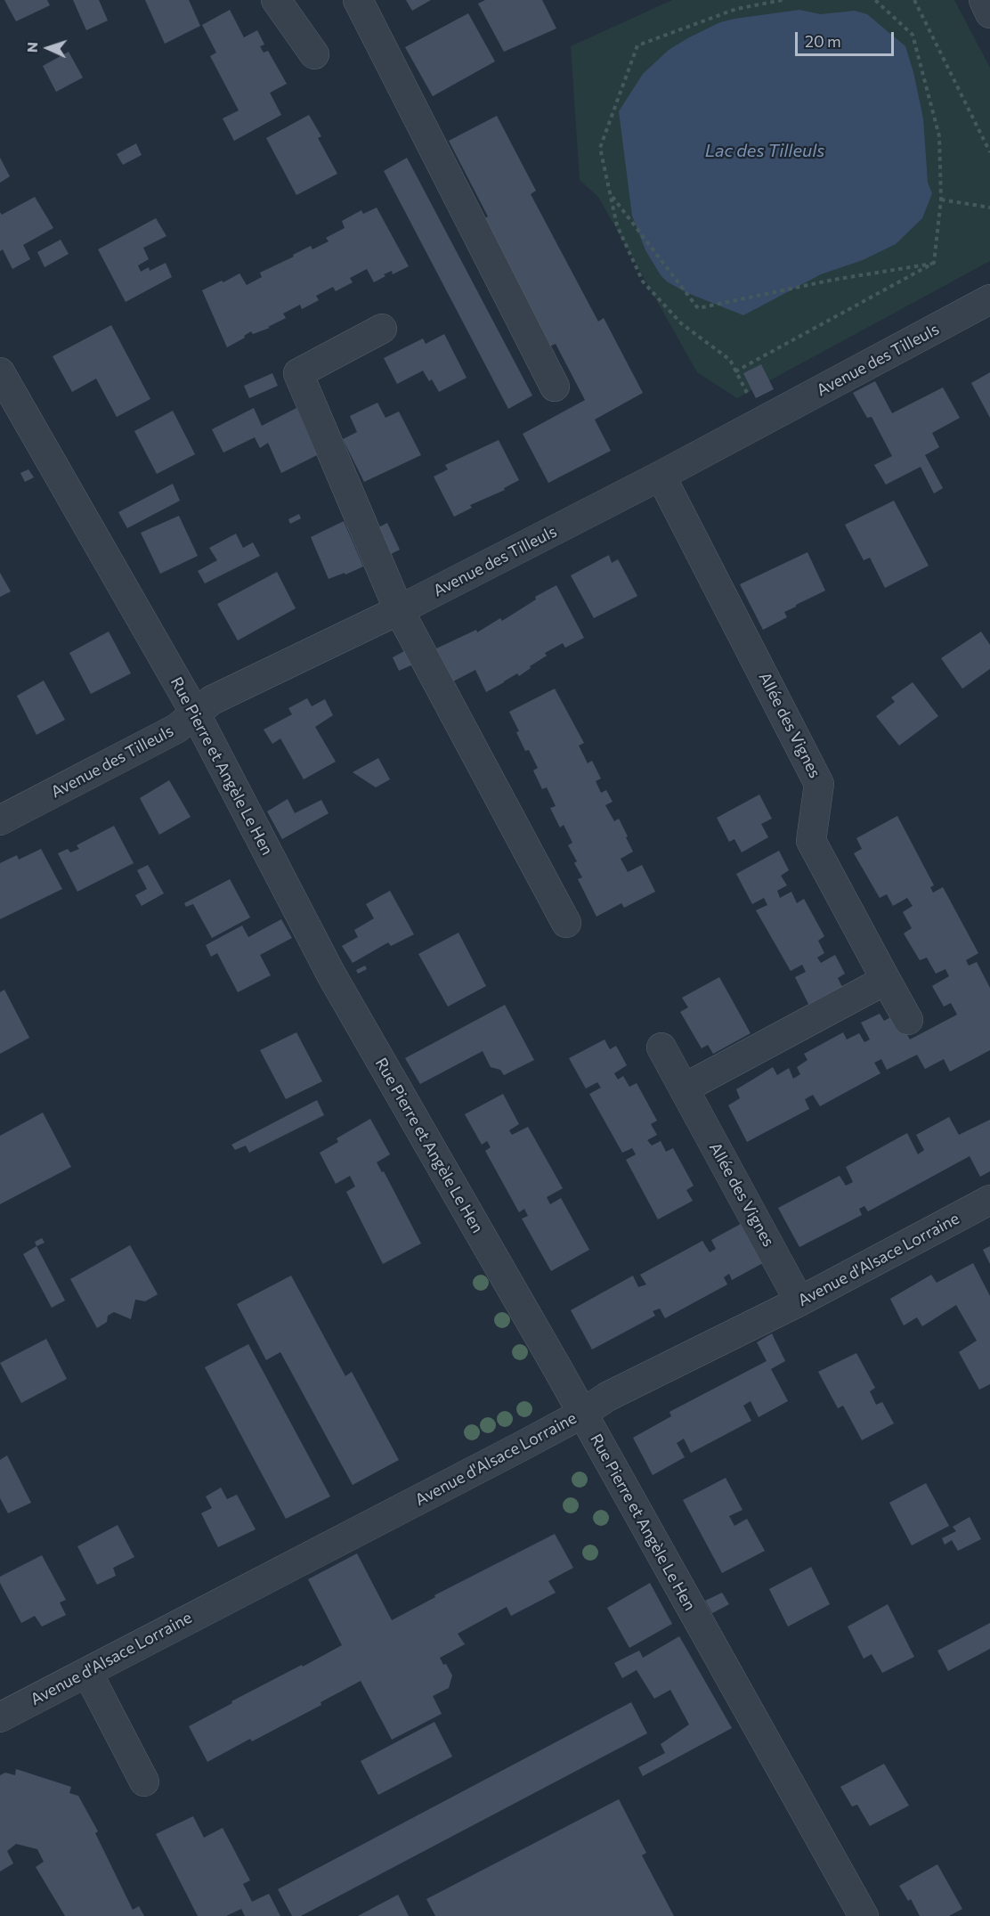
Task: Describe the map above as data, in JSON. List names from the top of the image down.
{
  "streets": {
    "street": [
      "Avenue des Tilleuls",
      "Allée des Vignes",
      "Rue Pierre et Angèle Le Hen",
      "Avenue d'Alsace Lorraine"
    ]
  },
  "crossings": [
    ["Avenue des Tilleuls", "Allée des Vignes"],
    ["Avenue des Tilleuls", "Rue Pierre et Angèle Le Hen"],
    ["Allée des Vignes", "Avenue d'Alsace Lorraine"],
    ["Rue Pierre et Angèle Le Hen", "Avenue d'Alsace Lorraine"]
  ],
  "water": ["Lac des Tilleuls"],
  "scale_bar": "20 m",
  "north": "left"
}
